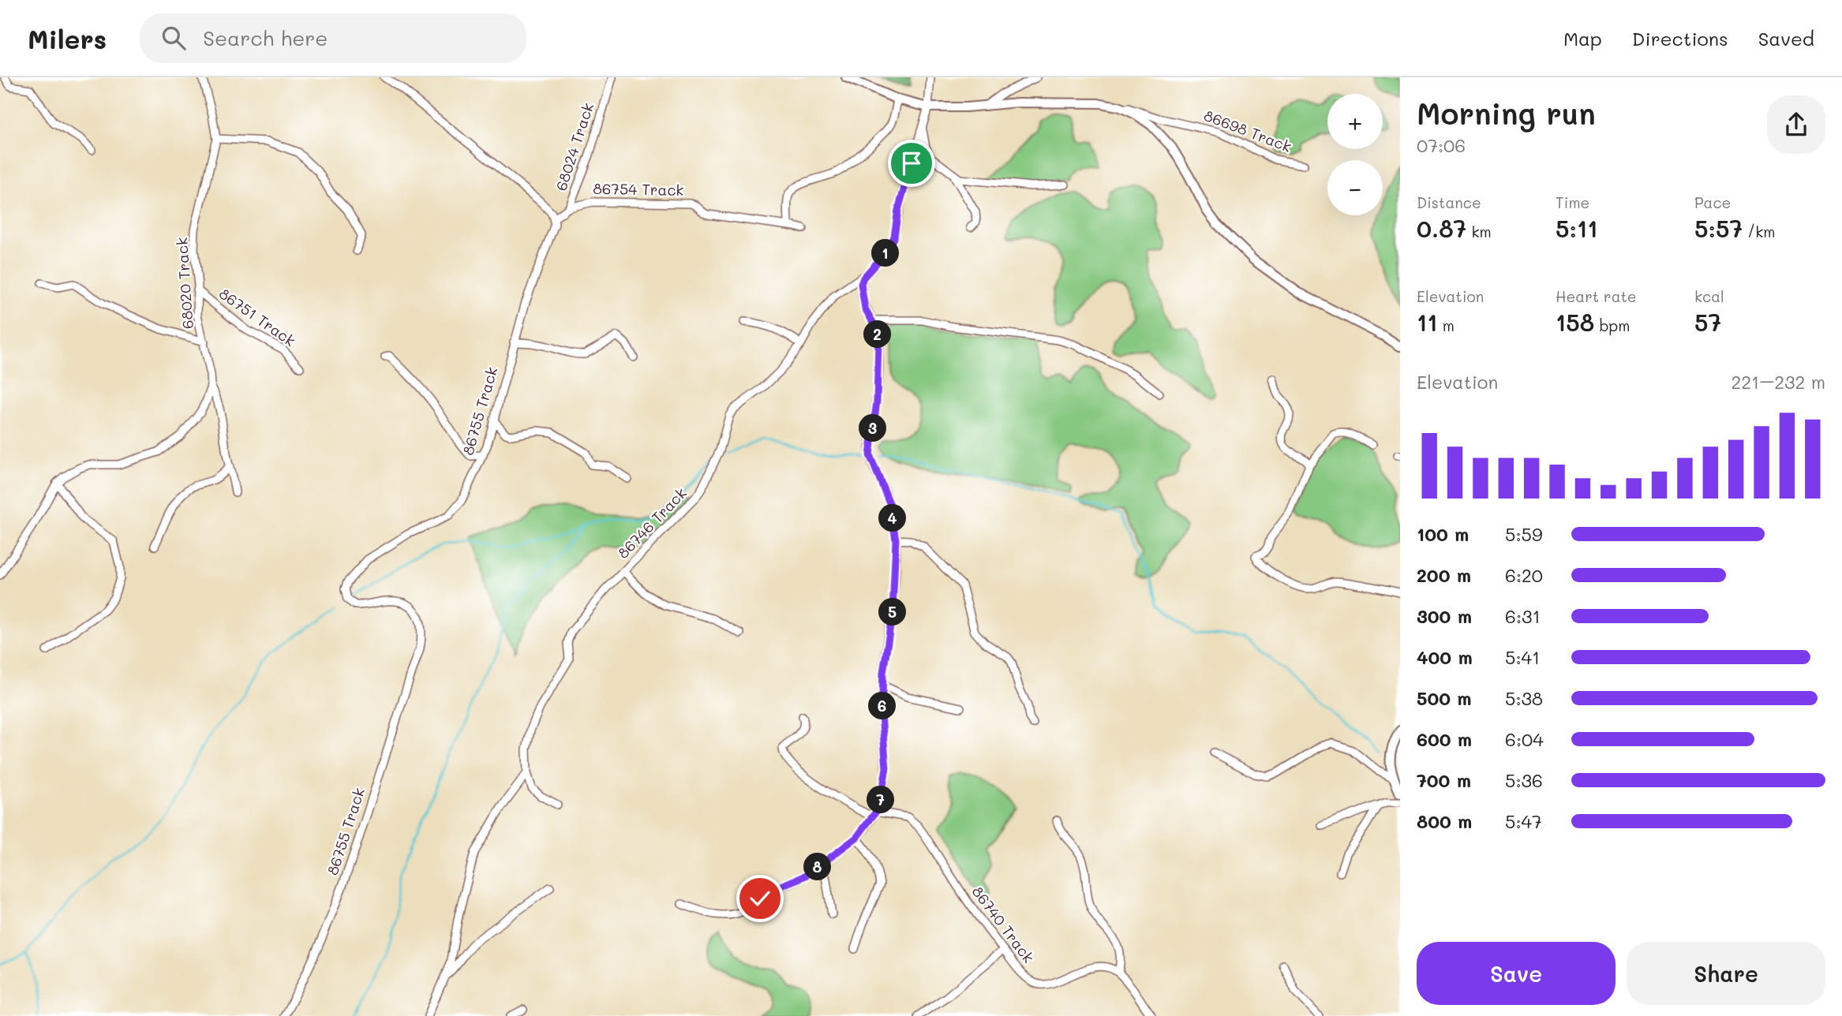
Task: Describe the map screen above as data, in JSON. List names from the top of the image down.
{
  "streets": {
    "street": [
      "86698 Track",
      "68024 Track",
      "86754 Track",
      "68020 Track",
      "86751 Track",
      "86755 Track",
      "86746 Track",
      "86740 Track"
    ]
  },
  "crossings": [
    ["68024 Track", "86754 Track"],
    ["68024 Track", "86755 Track"],
    ["68020 Track", "86751 Track"]
  ],
  "page": {
    "header": "Milers",
    "search": "Search here",
    "nav": ["Map", "Directions", "Saved"],
    "heading": ["Morning run", "07:06"],
    "map_buttons": ["+", "−"],
    "stats": [
      ["Distance", "0.87 km"],
      ["Time", "5:11"],
      ["Pace", "5:57 /km"],
      ["Elevation", "11 m"],
      ["Heart rate", "158 bpm"],
      ["kcal", "57"]
    ],
    "pins": [
      "1",
      "2",
      "3",
      "4",
      "5",
      "6",
      "7",
      "8"
    ],
    "chart": ["Elevation", "221–232 m"],
    "list": [
      {
        "name": "100 m",
        "note": "5:59"
      },
      {
        "name": "200 m",
        "note": "6:20"
      },
      {
        "name": "300 m",
        "note": "6:31"
      },
      {
        "name": "400 m",
        "note": "5:41"
      },
      {
        "name": "500 m",
        "note": "5:38"
      },
      {
        "name": "600 m",
        "note": "6:04"
      },
      {
        "name": "700 m",
        "note": "5:36"
      },
      {
        "name": "800 m",
        "note": "5:47"
      }
    ],
    "buttons": ["Save", "Share"]
  }
}
